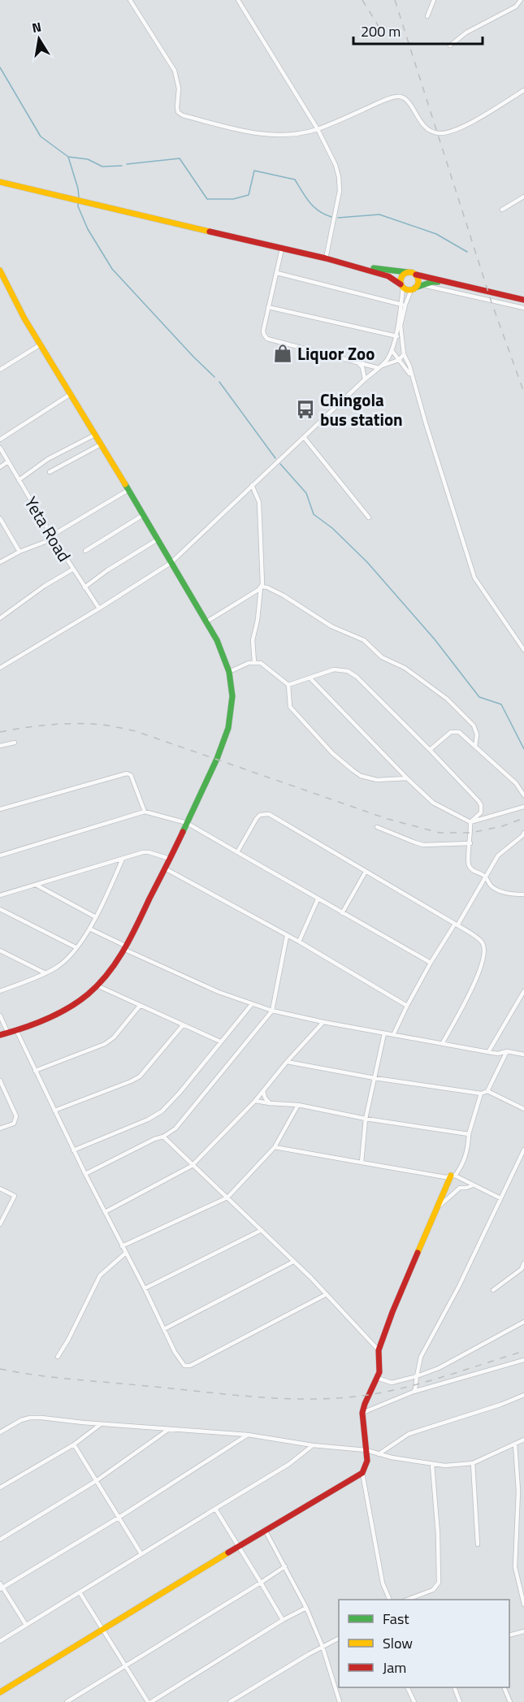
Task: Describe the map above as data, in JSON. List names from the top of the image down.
{
  "streets": {
    "street": ["Yeta Road"]
  },
  "places": {
    "shop": ["Liquor Zoo"],
    "bus stop": ["Chingola bus station"]
  },
  "legend": ["Fast", "Slow", "Jam"],
  "scale_bar": "200 m",
  "north": "top"
}
